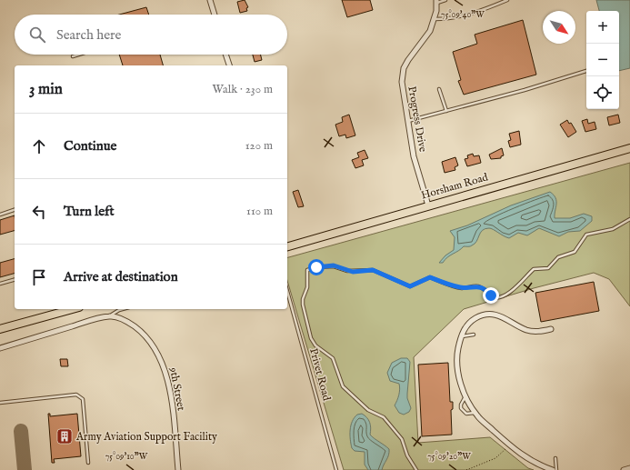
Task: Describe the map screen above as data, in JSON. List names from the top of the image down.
{
  "streets": {
    "main road": ["Horsham Road"],
    "street": ["Progress Drive", "9th Street"],
    "lane": ["Privet Road"]
  },
  "crossings": [
    ["Progress Drive", "Horsham Road"]
  ],
  "places": {
    "building": ["Army Aviation Support Facility"]
  },
  "north": "bottom right",
  "page": {
    "map_buttons": ["+", "−"],
    "search": "Search here",
    "heading": ["3 min", "Walk · 230 m"],
    "list": [
      ["Continue", "120 m"],
      ["Turn left", "110 m"],
      "Arrive at destination"
    ]
  },
  "coordinates": ["75°09'40\"W", "75°09'10\"W", "75°09'20\"W"]
}
